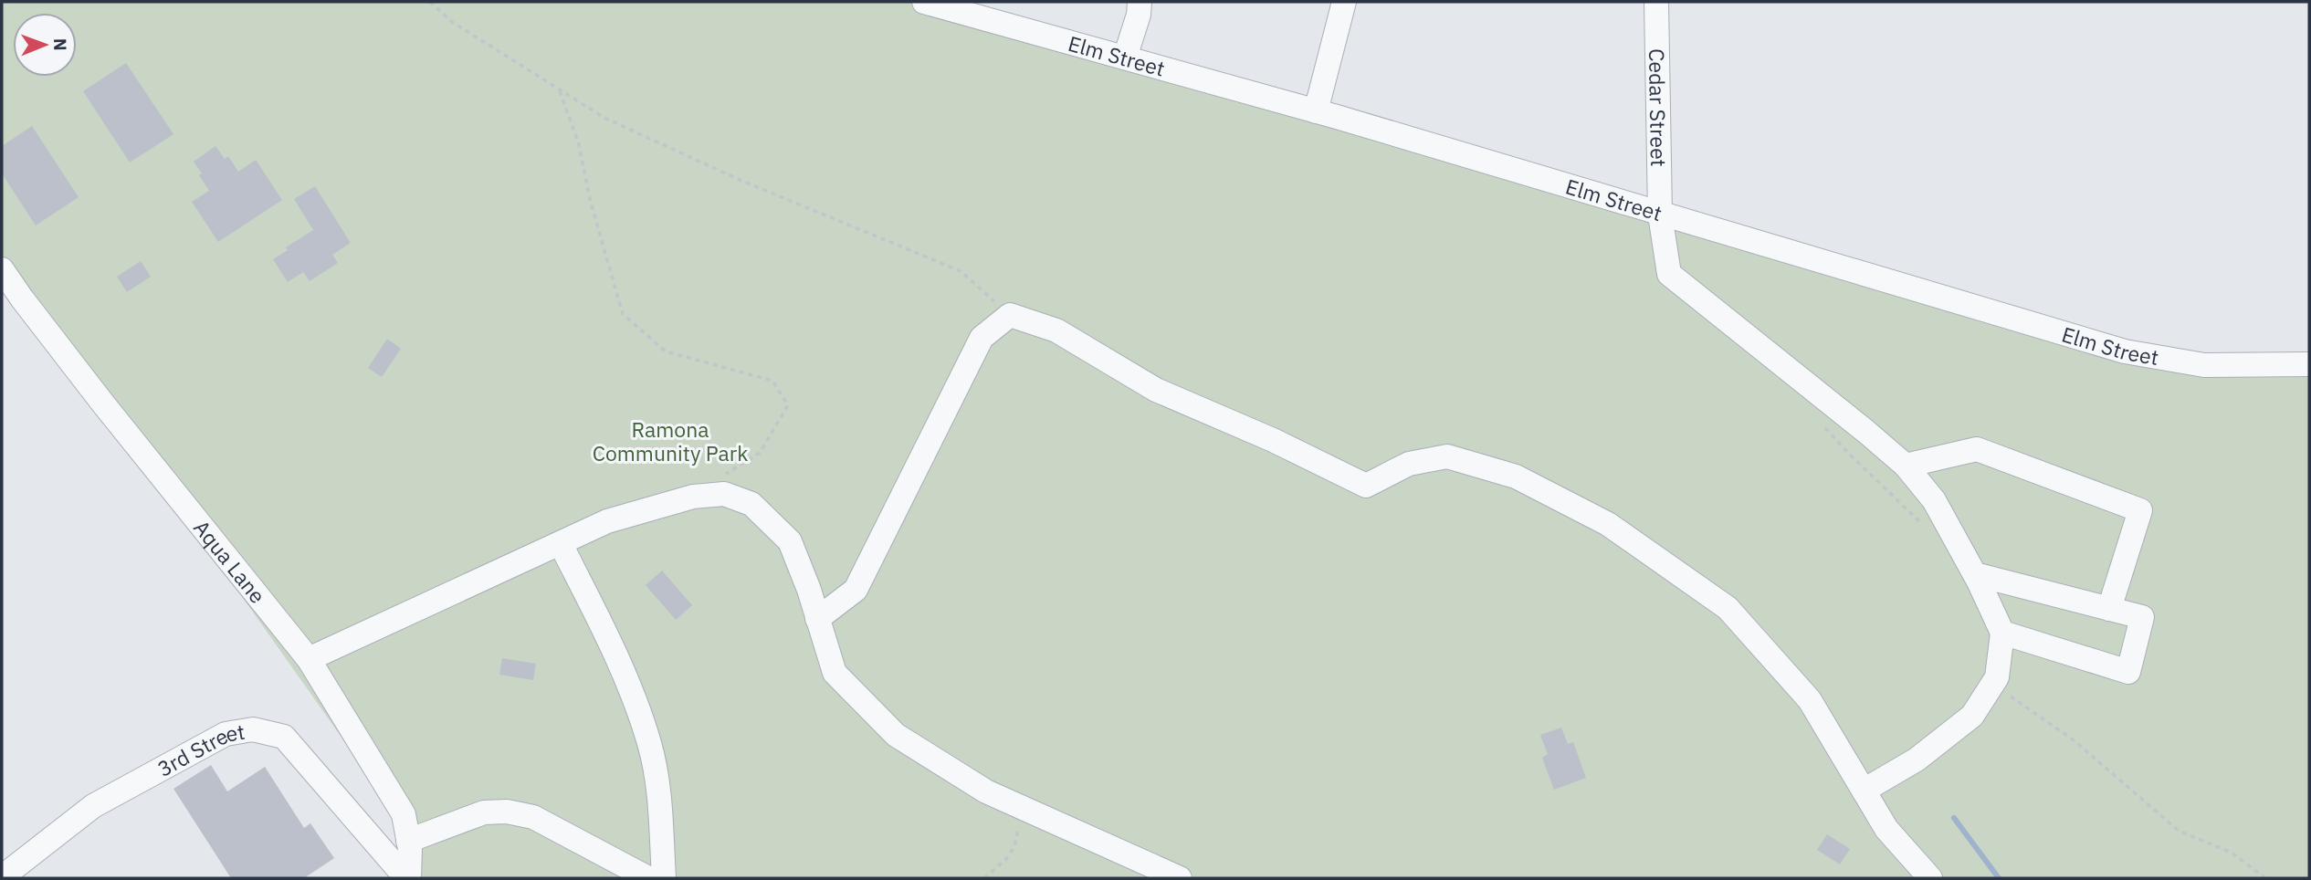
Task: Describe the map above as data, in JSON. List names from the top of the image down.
{
  "streets": {
    "street": [
      "Elm Street",
      "Cedar Street",
      "Aqua Lane",
      "3rd Street"
    ]
  },
  "crossings": [
    ["Elm Street", "Cedar Street"],
    ["Aqua Lane", "3rd Street"]
  ],
  "parks": ["Ramona Community Park"],
  "north": "right"
}
